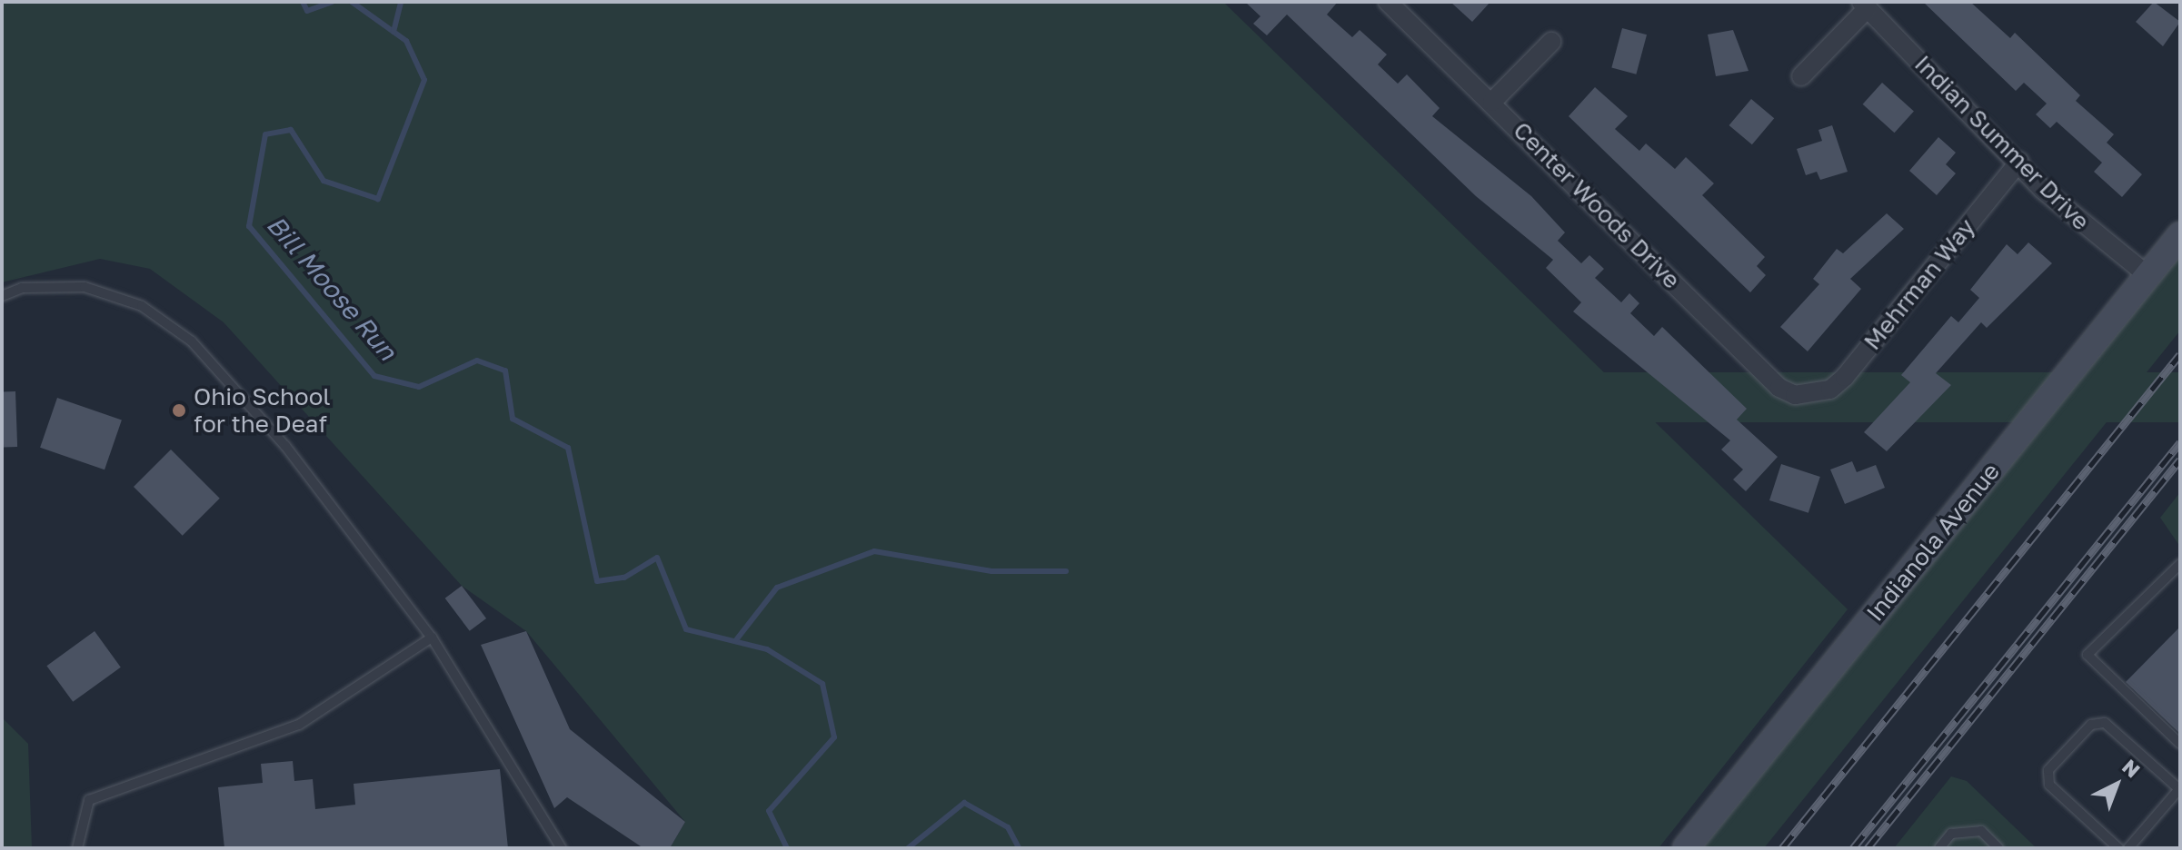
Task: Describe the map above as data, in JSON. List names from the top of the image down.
{
  "streets": {
    "main road": ["Indianola Avenue"],
    "street": ["Indian Summer Drive", "Center Woods Drive", "Mehrman Way"]
  },
  "crossings": [
    ["Indian Summer Drive", "Mehrman Way"],
    ["Indian Summer Drive", "Indianola Avenue"],
    ["Center Woods Drive", "Mehrman Way"]
  ],
  "water": ["Bill Moose Run"],
  "places": ["Ohio School for the Deaf"],
  "north": "top right"
}
